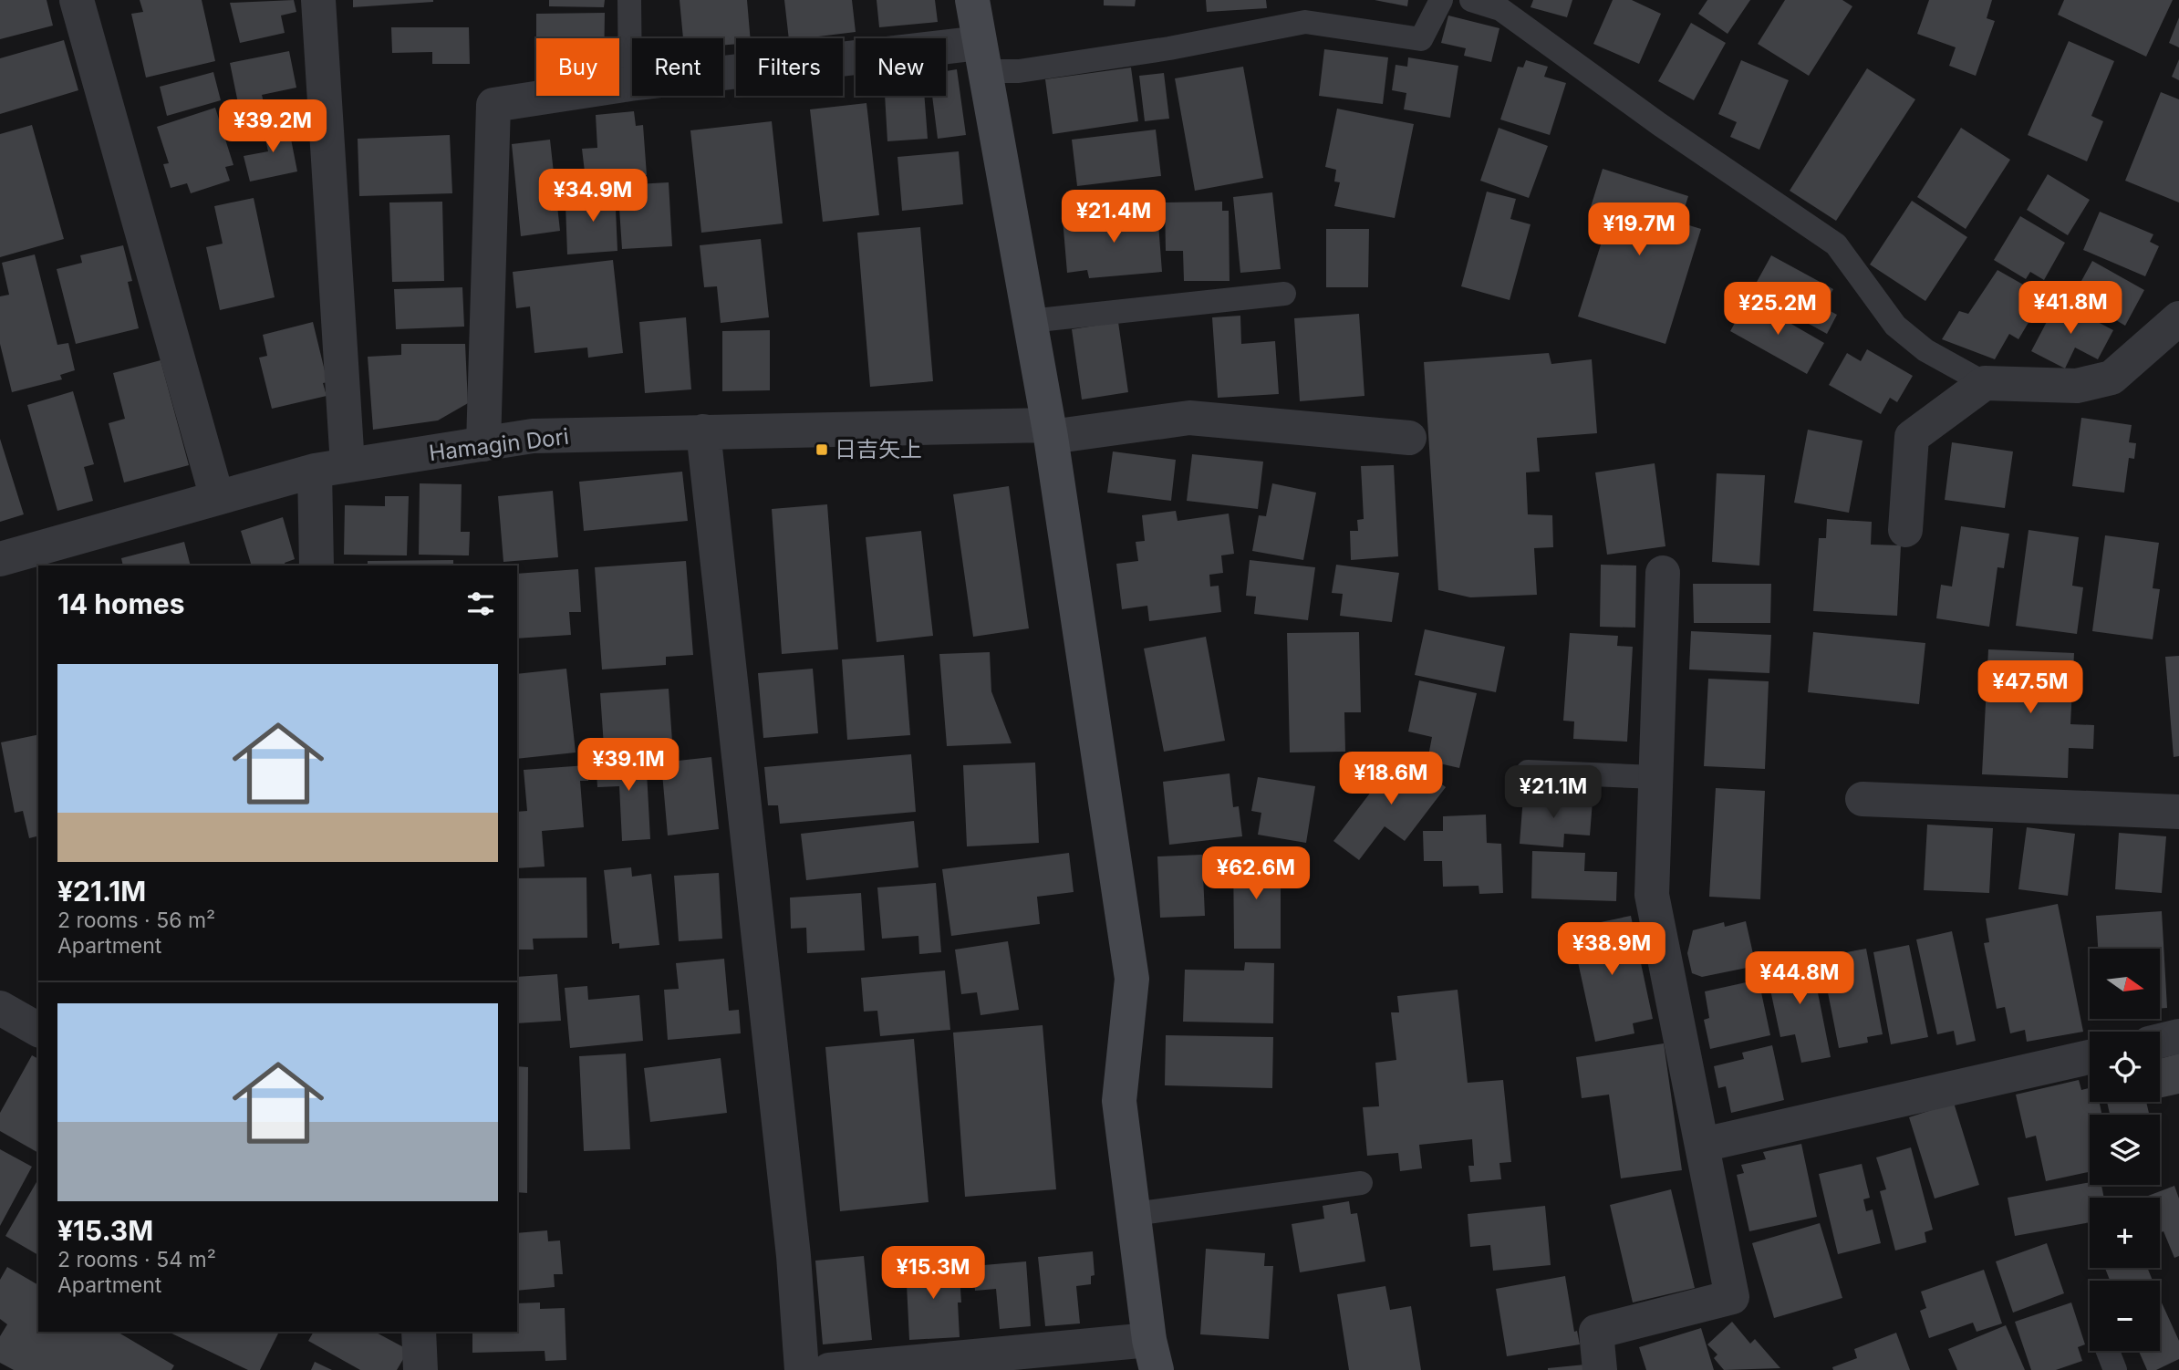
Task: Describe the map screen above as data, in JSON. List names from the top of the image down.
{
  "streets": {
    "street": ["Hamagin Dori"]
  },
  "places": {
    "transit": ["日吉矢上"]
  },
  "north": "right",
  "page": {
    "chip": [
      "Buy",
      "Rent",
      "Filters",
      "New"
    ],
    "price": [
      "¥39.2M",
      "¥34.9M",
      "¥21.4M",
      "¥19.7M",
      "¥41.8M",
      "¥25.2M",
      "¥47.5M",
      "¥39.1M",
      "¥18.6M",
      "¥21.1M",
      "¥62.6M",
      "¥38.9M",
      "¥44.8M",
      "¥15.3M"
    ],
    "heading": "14 homes",
    "list": [
      {
        "name": "¥21.1M",
        "note": "2 rooms · 56 m² · Apartment"
      },
      {
        "name": "¥15.3M",
        "note": "2 rooms · 54 m² · Apartment"
      }
    ],
    "map_buttons": ["+", "−"]
  }
}
